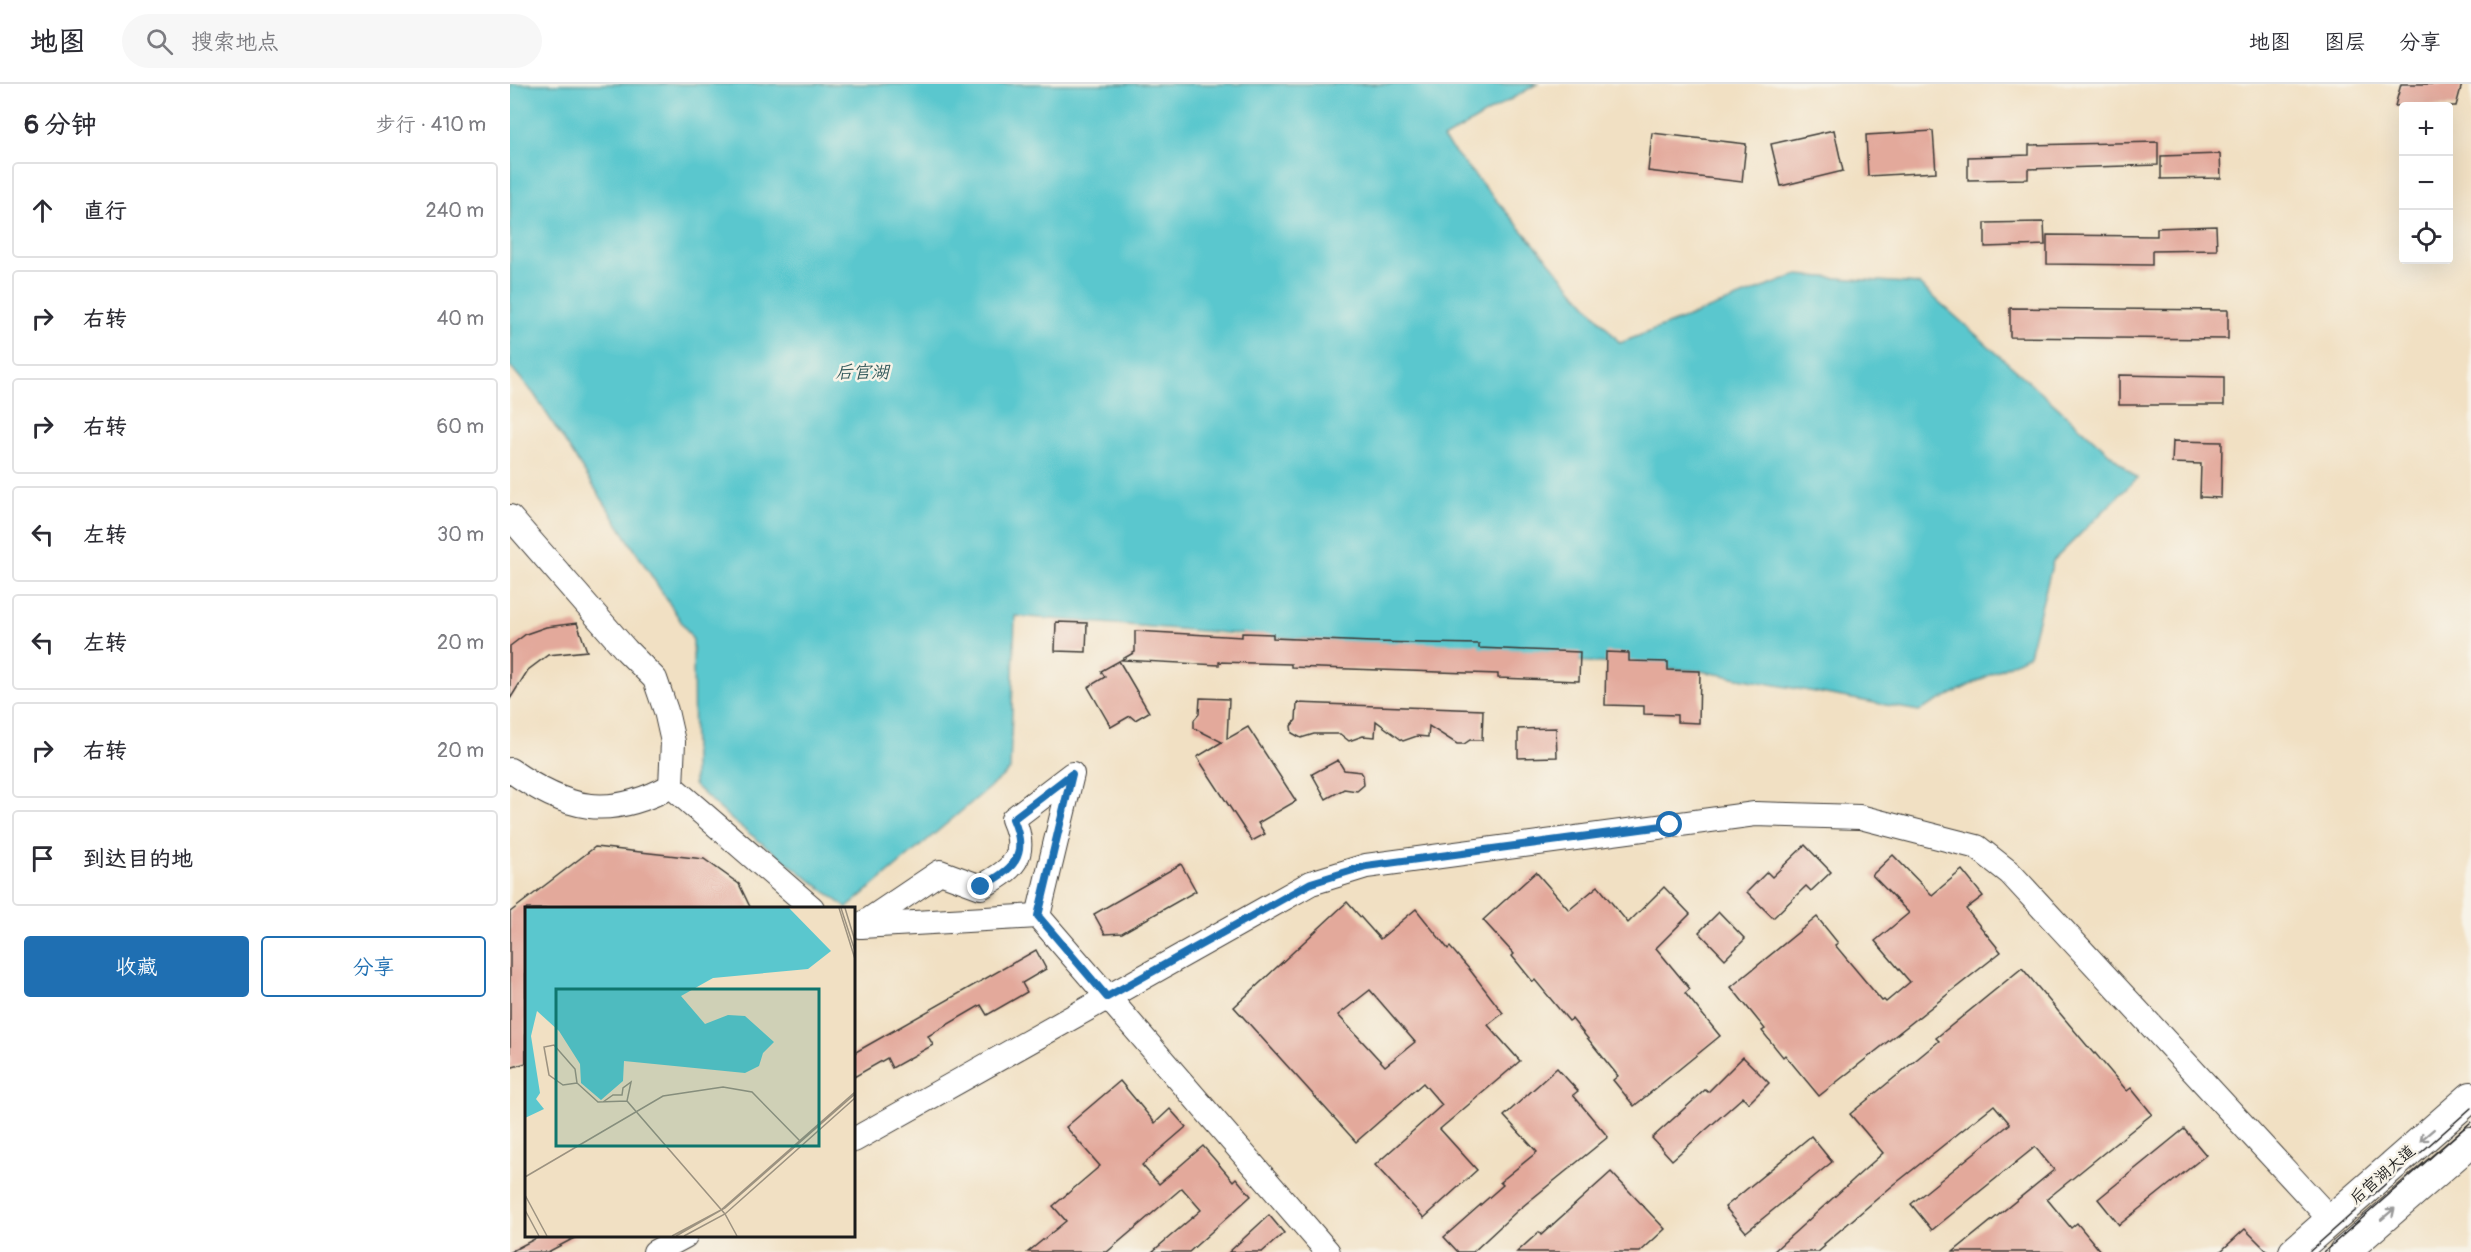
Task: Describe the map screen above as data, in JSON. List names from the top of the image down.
{
  "streets": {
    "main road": ["后官湖大道"]
  },
  "water": ["后官湖"],
  "page": {
    "header": "地图",
    "search": "搜索地点",
    "nav": ["地图", "图层", "分享"],
    "heading": ["6 分钟", "步行 · 410 m"],
    "map_buttons": ["+", "−"],
    "list": [
      ["直行", "240 m"],
      ["右转", "40 m"],
      ["右转", "60 m"],
      ["左转", "30 m"],
      ["左转", "20 m"],
      ["右转", "20 m"],
      "到达目的地"
    ],
    "buttons": ["收藏", "分享"]
  }
}
